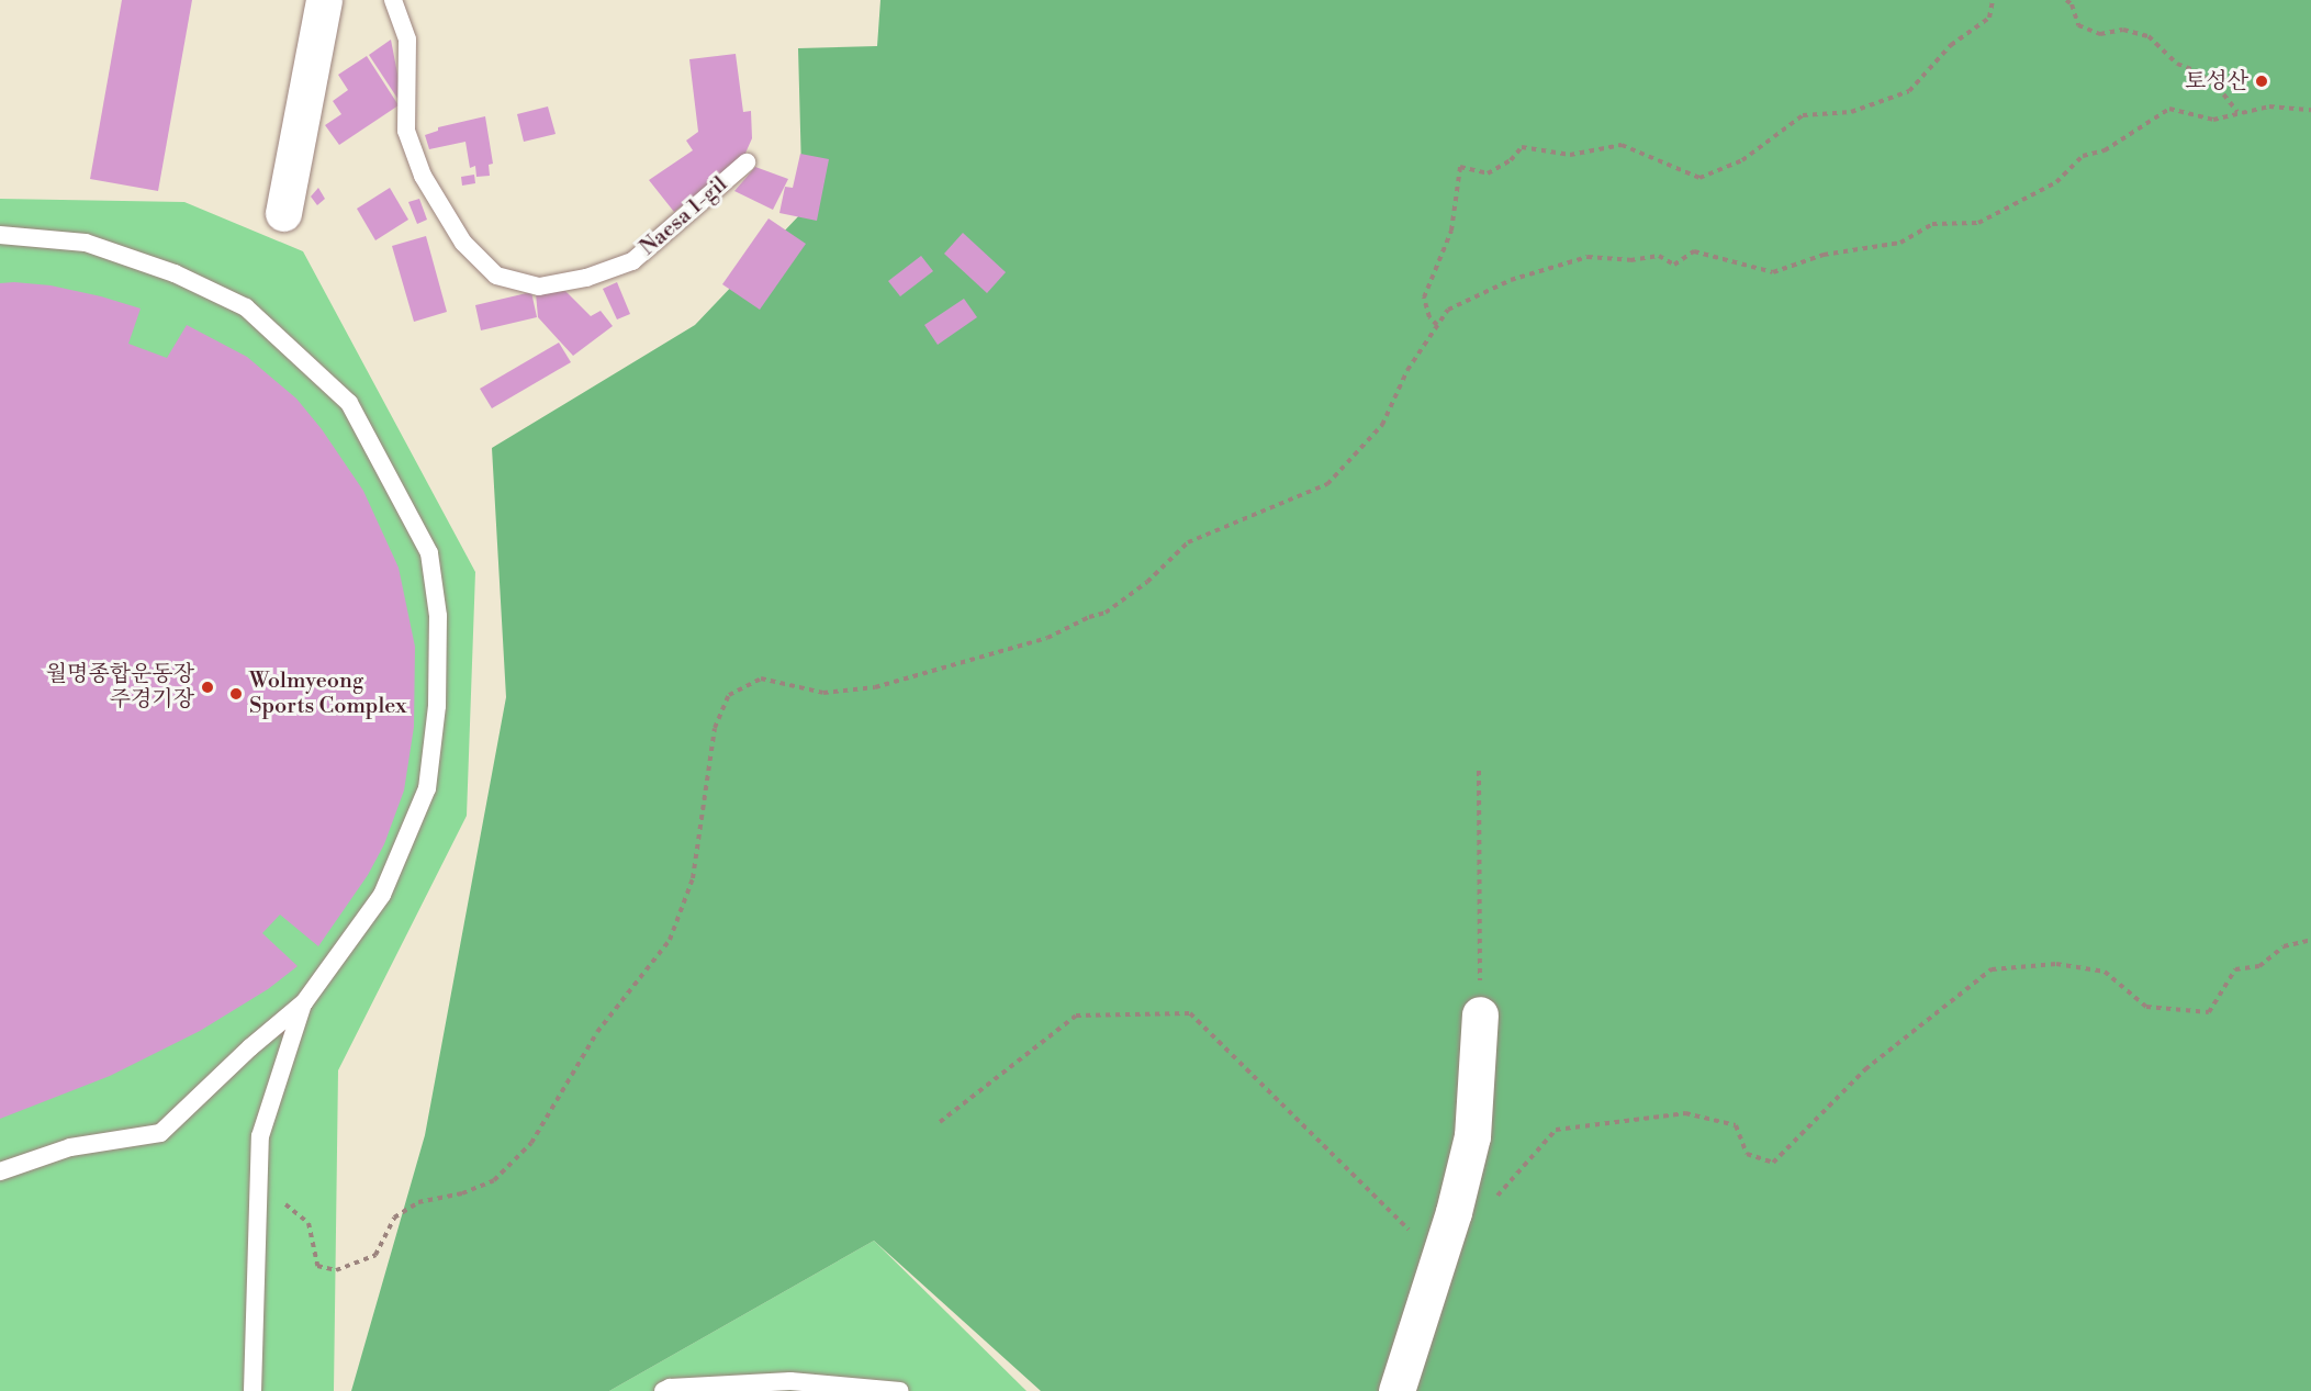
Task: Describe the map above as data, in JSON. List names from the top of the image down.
{
  "streets": {
    "lane": ["Naesa 1-gil"]
  },
  "places": ["토성산", "월명종합운동장 주경기장", "Wolmyeong Sports Complex"]
}
